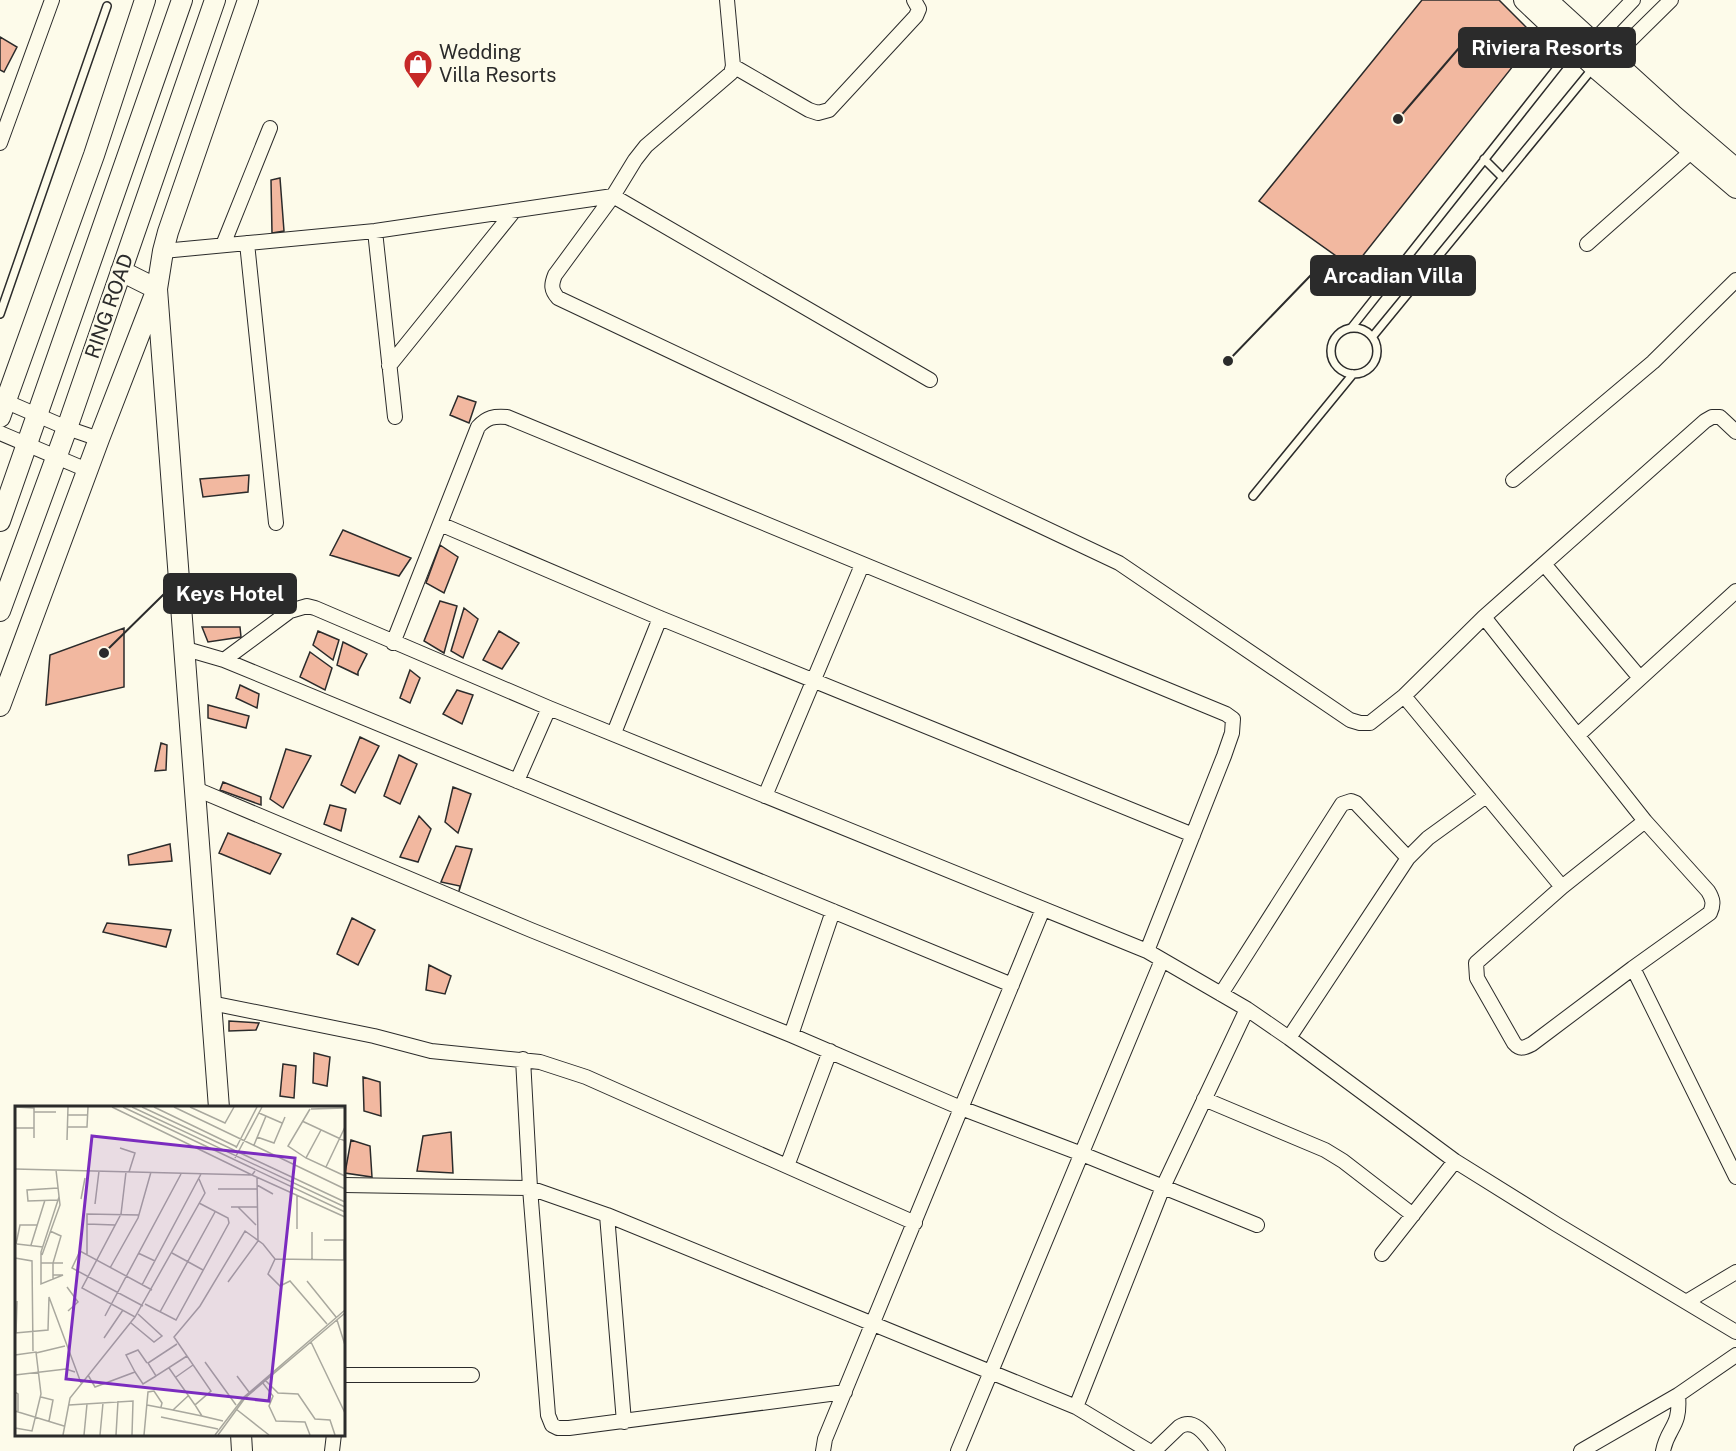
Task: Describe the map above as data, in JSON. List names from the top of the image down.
{
  "streets": {
    "street": ["RING ROAD"]
  },
  "places": {
    "shop": ["Wedding Villa Resorts"],
    "other": ["Riviera Resorts", "Arcadian Villa", "Keys Hotel"]
  }
}
